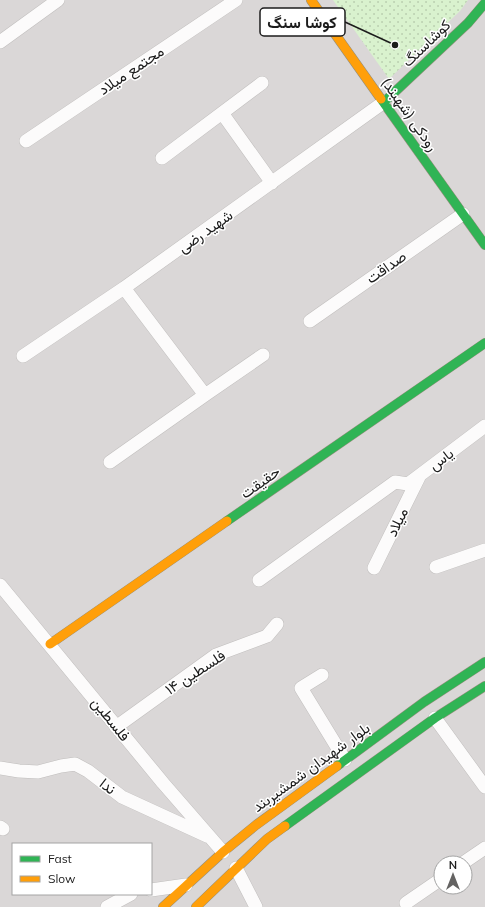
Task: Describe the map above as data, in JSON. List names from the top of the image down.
{
  "streets": {
    "main road": [
      "کوشاسنگ",
      "رودکی (شهبند)",
      "حقیقت",
      "بلوار شهیدان شمشیربند"
    ],
    "street": [
      "مجتمع میلاد",
      "شهید رضی",
      "صداقت",
      "یاس",
      "میلاد",
      "فلسطین ۱۴",
      "فلسطین",
      "ندا"
    ]
  },
  "crossings": [
    ["کوشاسنگ", "رودکی (شهبند)"],
    ["کوشاسنگ", "شهید رضی"],
    ["رودکی (شهبند)", "شهید رضی"],
    ["رودکی (شهبند)", "صداقت"],
    ["یاس", "میلاد"],
    ["حقیقت", "فلسطین"],
    ["فلسطین ۱۴", "فلسطین"],
    ["فلسطین", "بلوار شهیدان شمشیربند"],
    ["فلسطین", "ندا"]
  ],
  "places": ["کوشا سنگ"],
  "legend": ["Fast", "Slow"],
  "north": "top"
}
